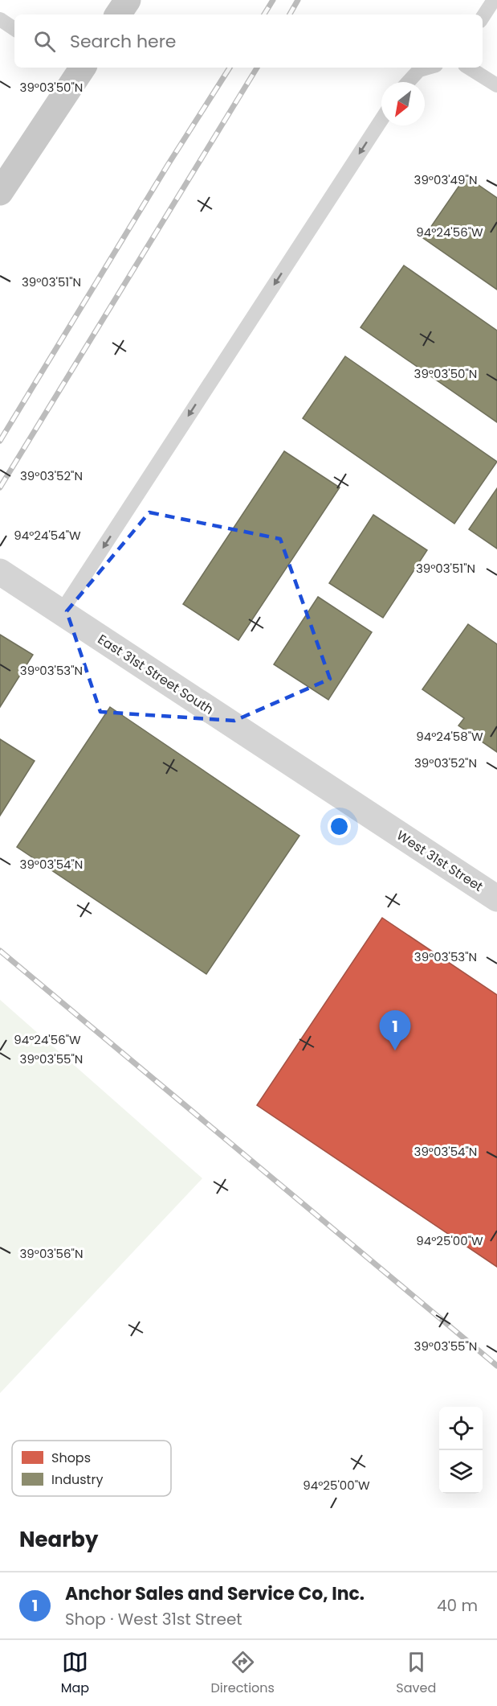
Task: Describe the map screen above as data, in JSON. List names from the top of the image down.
{
  "streets": {
    "street": ["East 31st Street South", "West 31st Street"]
  },
  "crossings": [
    ["East 31st Street South", "West 31st Street"]
  ],
  "legend": ["Shops", "Industry"],
  "north": "bottom left",
  "page": {
    "search": "Search here",
    "pins": "1",
    "heading": "Nearby",
    "list": [
      {
        "mark": "1",
        "name": "Anchor Sales and Service Co, Inc.",
        "note": "Shop · West 31st Street",
        "value": "40 m"
      }
    ],
    "nav": ["Map", "Directions", "Saved"]
  },
  "coordinates": [
    "39°03'50\"N",
    "39°03'49\"N",
    "94°24'56\"W",
    "39°03'51\"N",
    "39°03'52\"N",
    "94°24'54\"W",
    "39°03'53\"N",
    "94°24'58\"W",
    "39°03'54\"N",
    "39°03'55\"N",
    "94°25'00\"W",
    "39°03'56\"N"
  ]
}
